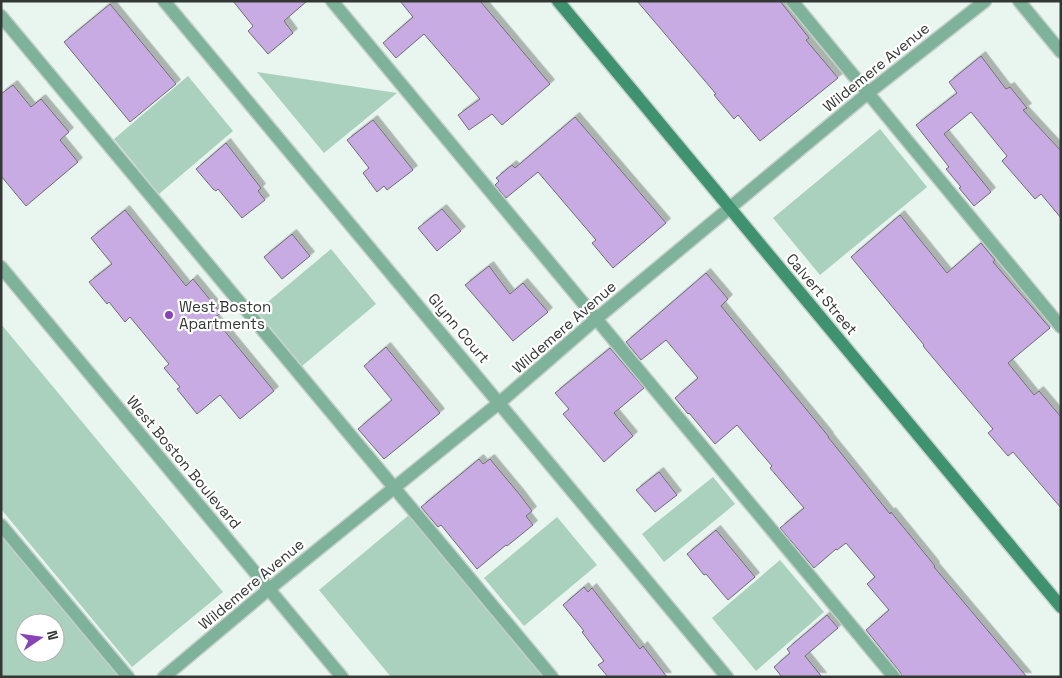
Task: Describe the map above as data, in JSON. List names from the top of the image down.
{
  "streets": {
    "street": [
      "Wildemere Avenue",
      "Calvert Street",
      "Glynn Court",
      "West Boston Boulevard"
    ]
  },
  "crossings": [
    ["Wildemere Avenue", "Calvert Street"],
    ["Wildemere Avenue", "Glynn Court"],
    ["Wildemere Avenue", "West Boston Boulevard"]
  ],
  "places": ["West Boston Apartments"],
  "north": "right"
}
